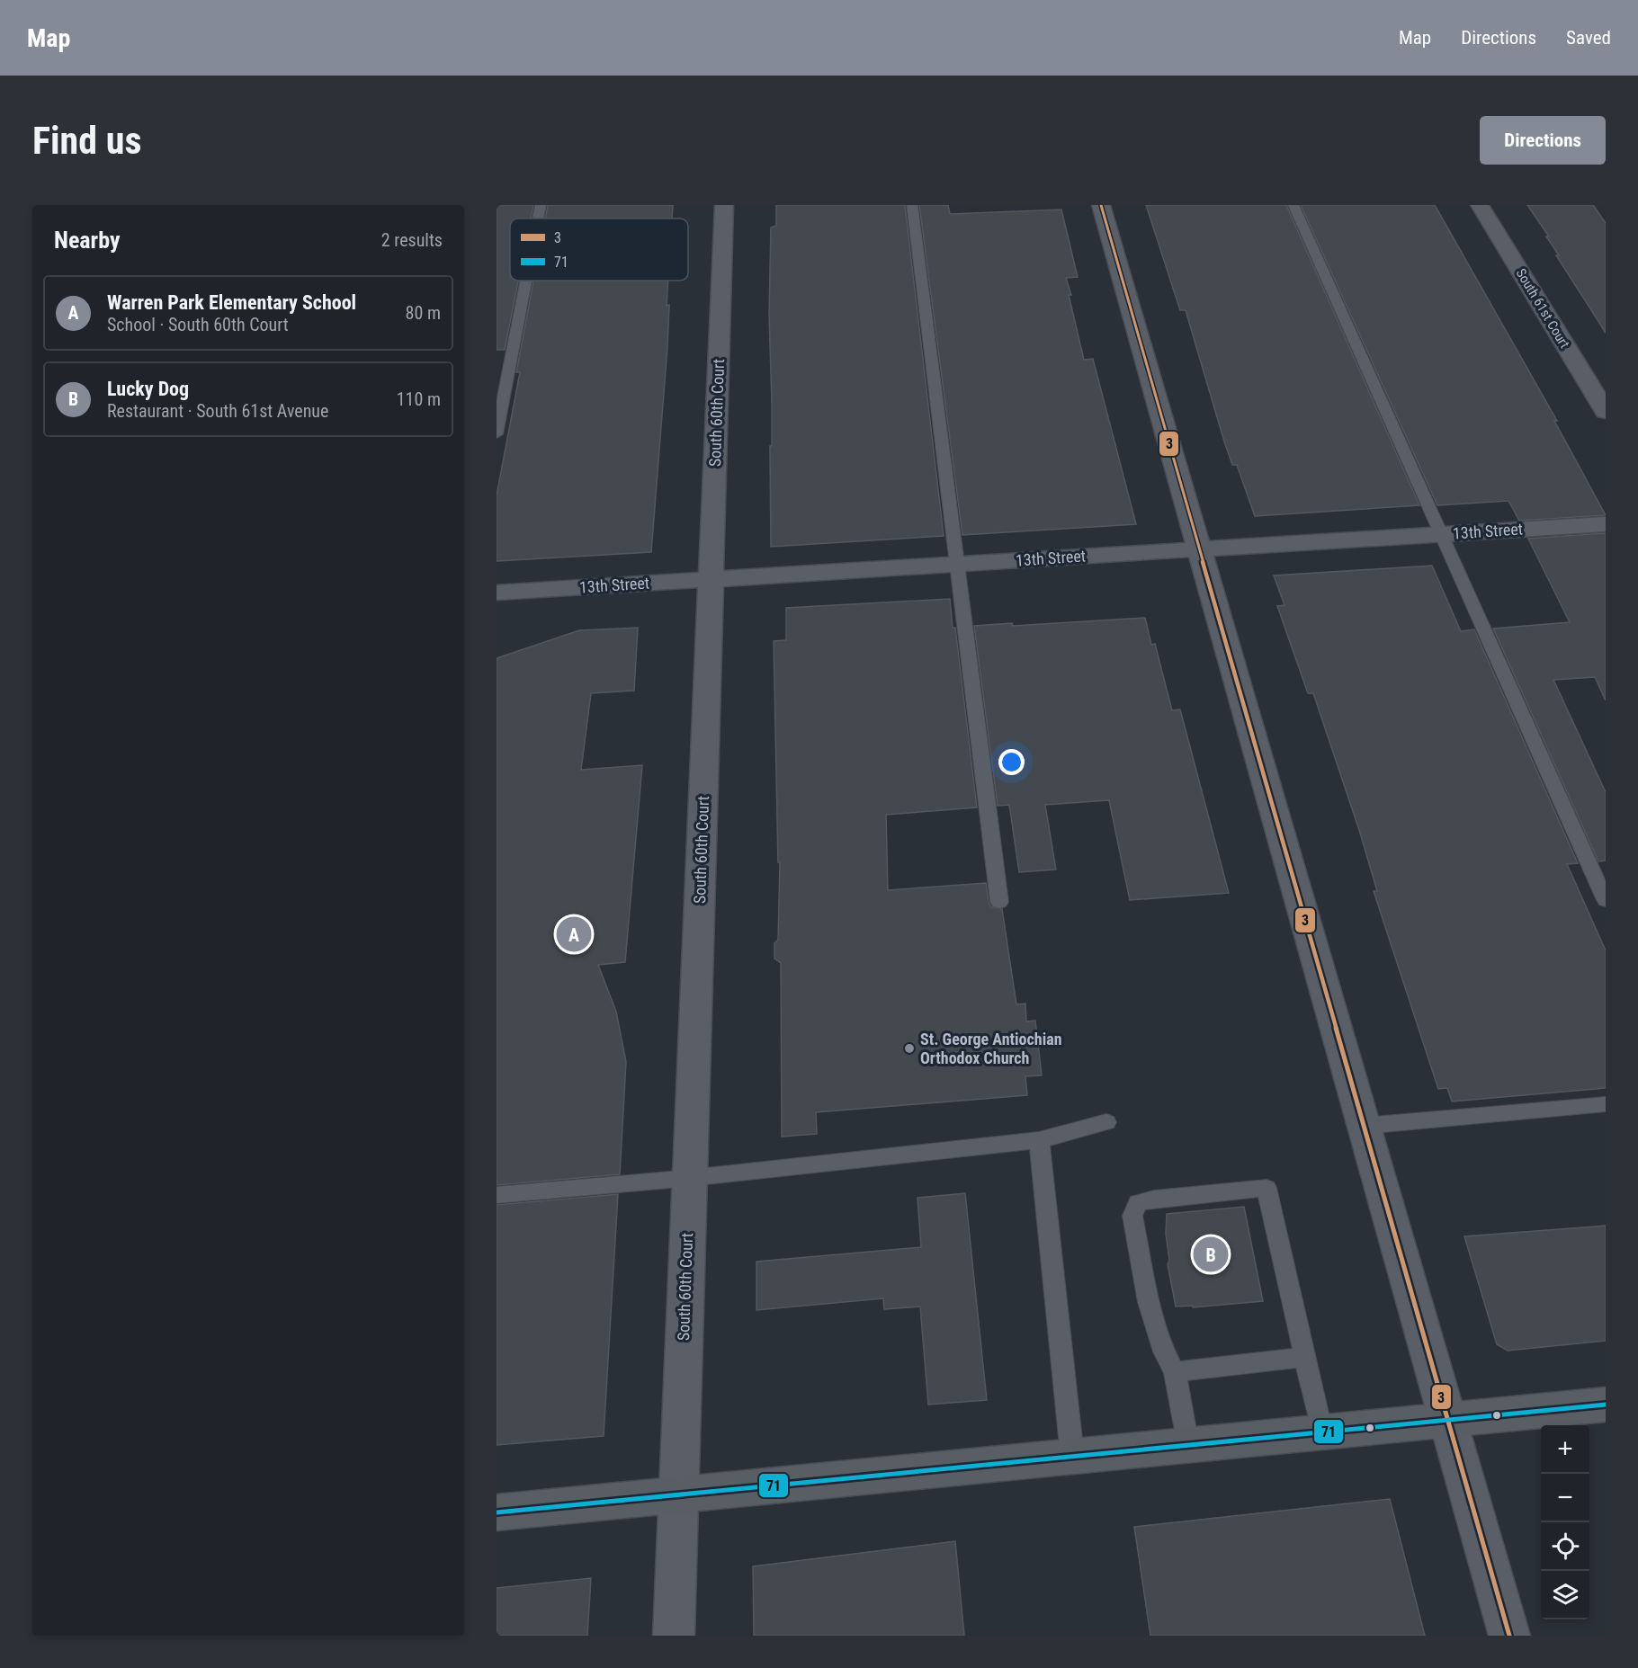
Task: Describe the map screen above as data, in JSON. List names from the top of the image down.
{
  "streets": {
    "street": ["South 61st Court", "South 60th Court", "13th Street"]
  },
  "crossings": [
    ["South 60th Court", "13th Street"]
  ],
  "places": ["St. George Antiochian Orthodox Church"],
  "lines": ["transit line 3", "transit line 71"],
  "legend": ["3", "71"],
  "page": {
    "header": "Map",
    "nav": ["Map", "Directions", "Saved"],
    "buttons": "Directions",
    "title": "Find us",
    "heading": ["Nearby", "2 results"],
    "list": [
      {
        "mark": "A",
        "name": "Warren Park Elementary School",
        "note": "School · South 60th Court",
        "value": "80 m"
      },
      {
        "mark": "B",
        "name": "Lucky Dog",
        "note": "Restaurant · South 61st Avenue",
        "value": "110 m"
      }
    ],
    "pins": ["A", "B"],
    "map_buttons": ["+", "−"]
  }
}
